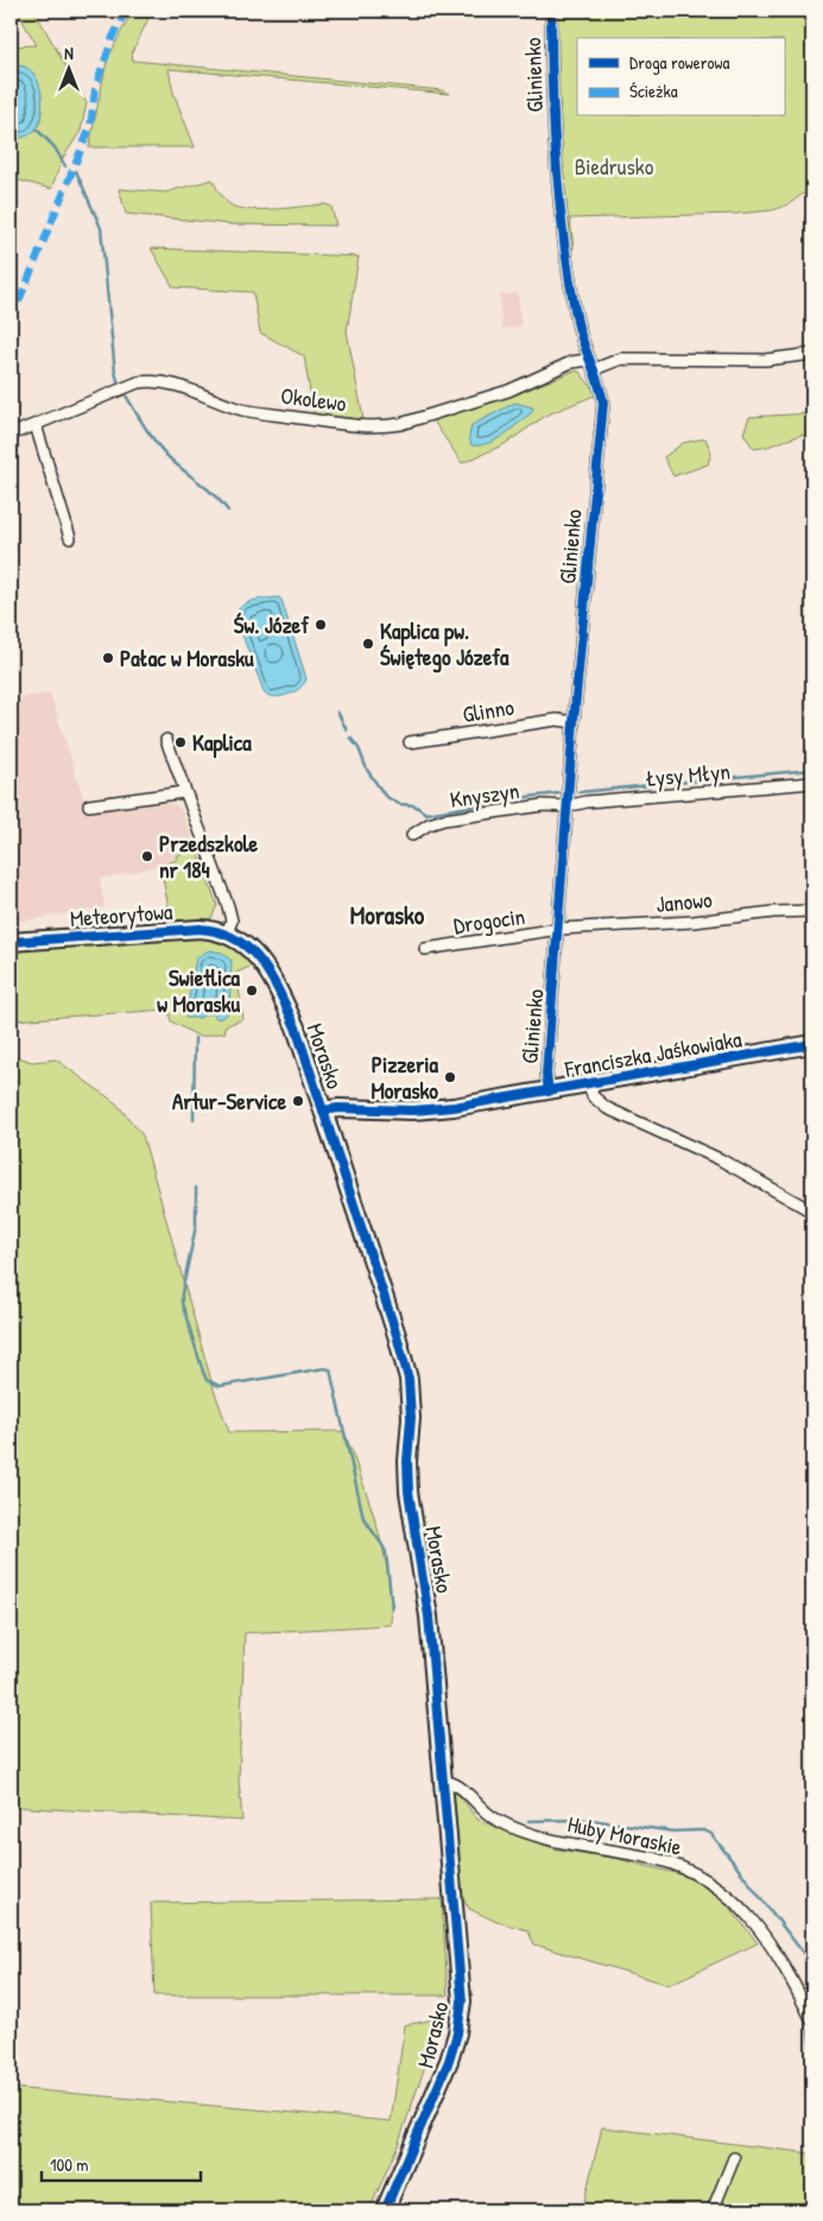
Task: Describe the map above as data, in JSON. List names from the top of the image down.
{
  "streets": {
    "street": [
      "Glinienko",
      "Okolewo",
      "Glinno",
      "Łysy Młyn",
      "Knyszyn",
      "Janowo",
      "Meteorytowa",
      "Drogocin",
      "Franciszka Jaśkowiaka",
      "Morasko",
      "Huby Moraskie"
    ]
  },
  "crossings": [
    ["Glinienko", "Okolewo"],
    ["Glinienko", "Glinno"],
    ["Glinienko", "Łysy Młyn"],
    ["Glinienko", "Knyszyn"],
    ["Glinienko", "Janowo"],
    ["Glinienko", "Drogocin"],
    ["Glinienko", "Franciszka Jaśkowiaka"],
    ["Łysy Młyn", "Knyszyn"],
    ["Janowo", "Drogocin"],
    ["Meteorytowa", "Morasko"],
    ["Franciszka Jaśkowiaka", "Morasko"],
    ["Morasko", "Huby Moraskie"]
  ],
  "districts": ["Morasko"],
  "parks": ["Biedrusko"],
  "places": [
    "Św. Józef",
    "Kaplica pw. Świętego Józefa",
    "Pałac w Morasku",
    "Kaplica",
    "Przedszkole nr 184",
    "Swietlica w Morasku",
    "Pizzeria Morasko",
    "Artur-Service"
  ],
  "legend": ["Droga rowerowa", "Ścieżka"],
  "scale_bar": "100 m",
  "north": "top"
}
